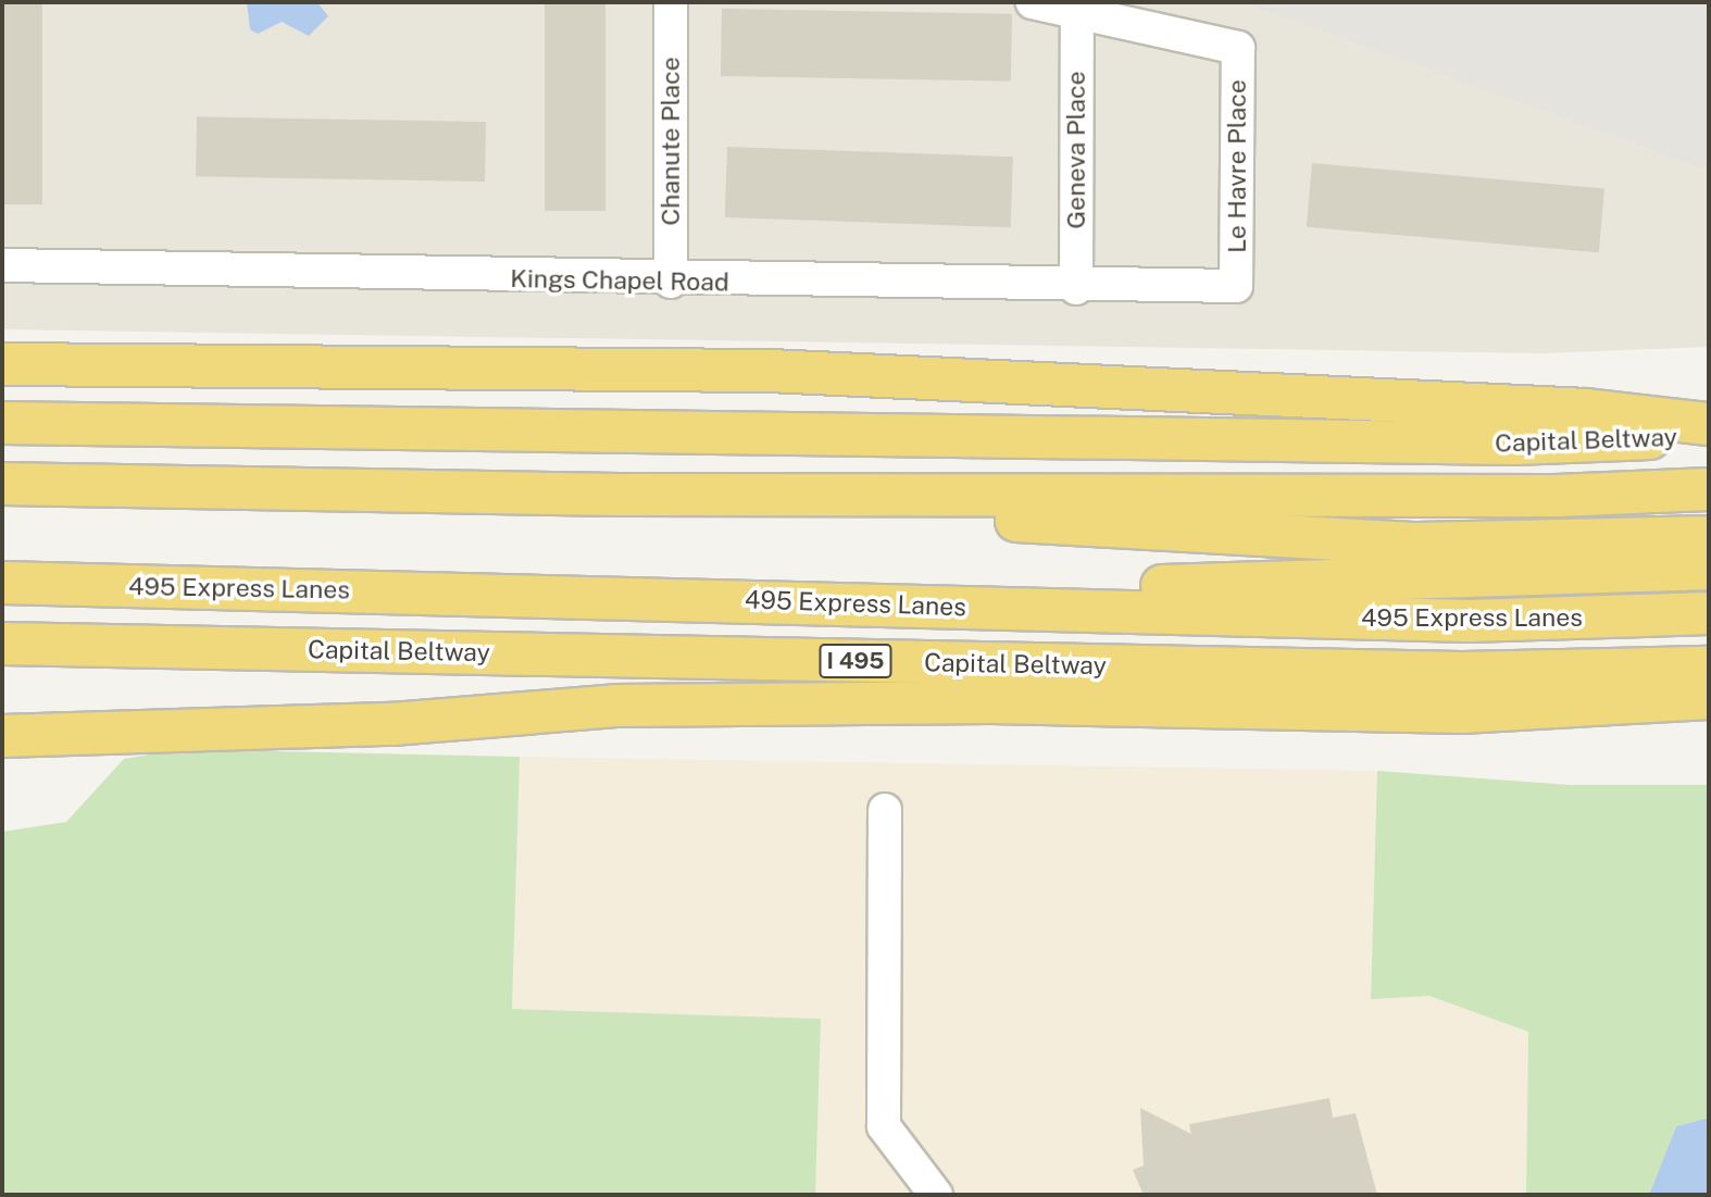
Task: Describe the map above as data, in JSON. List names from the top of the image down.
{
  "streets": {
    "highway": ["Capital Beltway", "495 Express Lanes", "I 495"],
    "street": [
      "Chanute Place",
      "Geneva Place",
      "Le Havre Place",
      "Kings Chapel Road"
    ]
  },
  "crossings": [
    ["Chanute Place", "Kings Chapel Road"],
    ["Geneva Place", "Le Havre Place"],
    ["Geneva Place", "Kings Chapel Road"],
    ["Le Havre Place", "Kings Chapel Road"]
  ]
}
